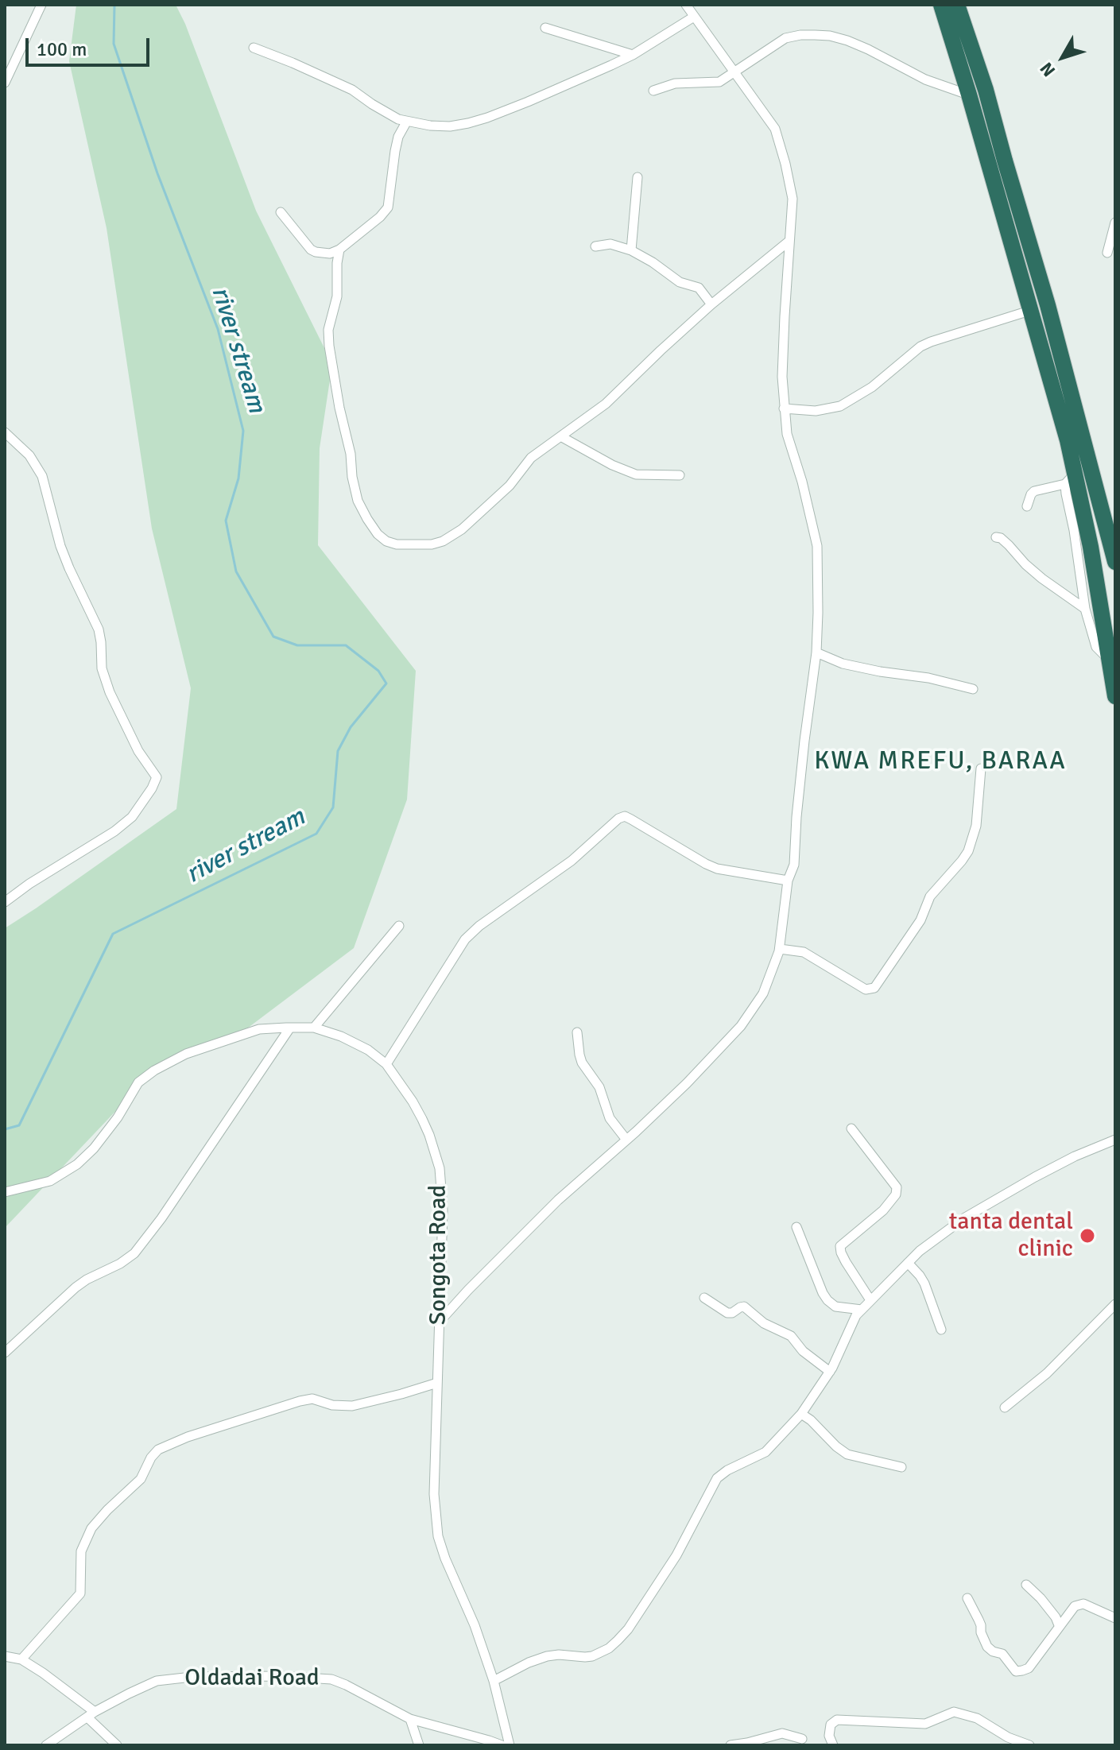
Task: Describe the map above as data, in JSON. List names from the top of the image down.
{
  "streets": {
    "street": ["Songota Road", "Oldadai Road"]
  },
  "districts": ["KWA MREFU, BARAA"],
  "water": ["river stream"],
  "places": ["tanta dental clinic"],
  "scale_bar": "100 m",
  "north": "bottom left"
}
